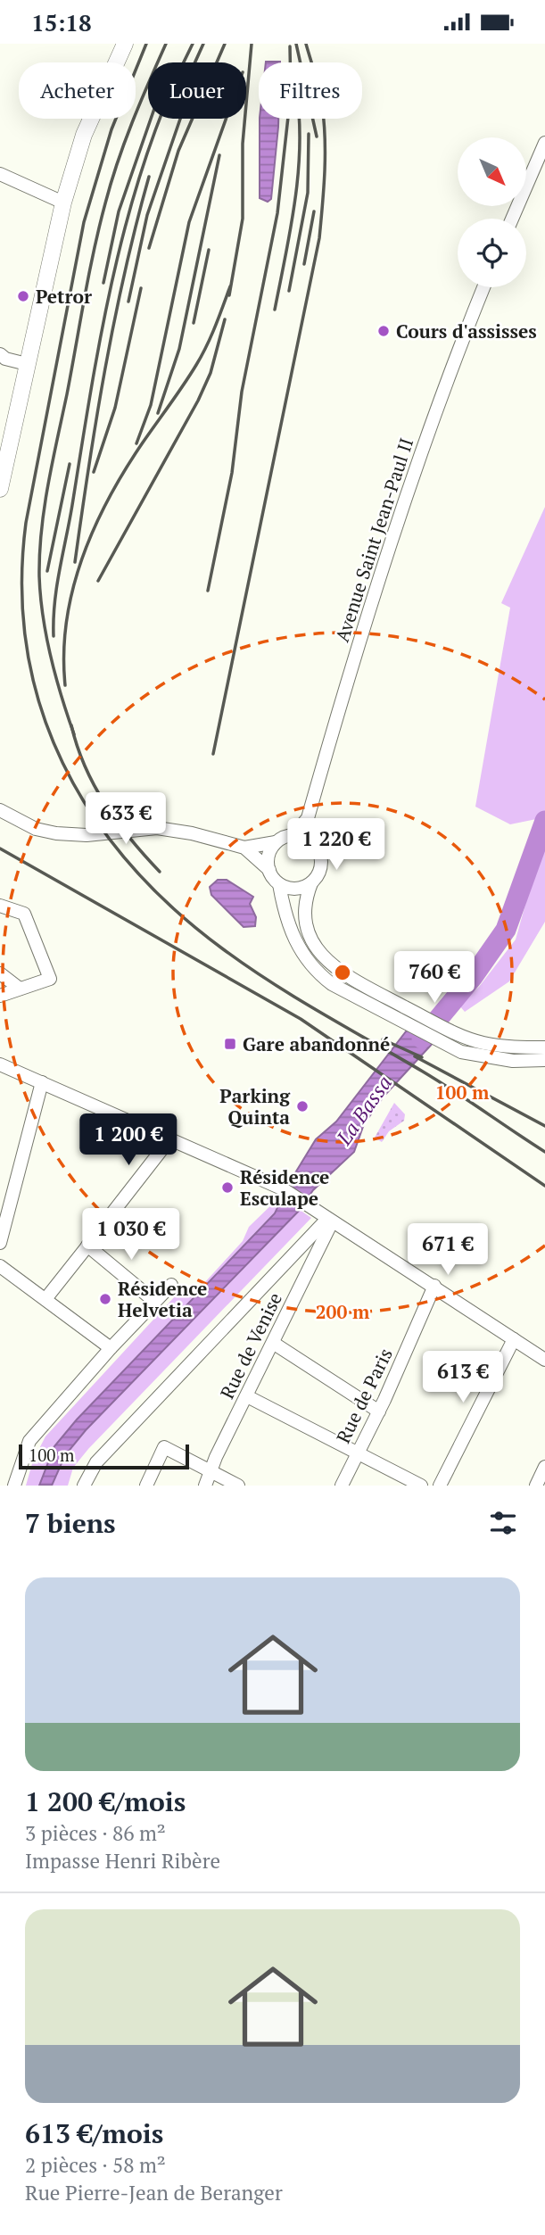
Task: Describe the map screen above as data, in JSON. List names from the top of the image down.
{
  "streets": {
    "street": ["Avenue Saint Jean-Paul II", "Rue de Venise", "Rue de Paris"]
  },
  "water": ["La Bassa"],
  "places": {
    "other": [
      "Petror",
      "Cours d'assisses",
      "Parking Quinta",
      "Résidence Esculape",
      "Résidence Helvetia"
    ],
    "transit": ["Gare abandonné"]
  },
  "scale_bar": "100 m",
  "north": "bottom right",
  "page": {
    "status": "15:18",
    "chip": ["Acheter", "Louer", "Filtres"],
    "price": [
      "633 €",
      "1 220 €",
      "760 €",
      "1 200 €",
      "1 030 €",
      "671 €",
      "613 €"
    ],
    "scale": "100 m",
    "heading": "7 biens",
    "list": [
      {
        "name": "1 200 €/mois",
        "note": "3 pièces · 86 m² · Impasse Henri Ribère"
      },
      {
        "name": "613 €/mois",
        "note": "2 pièces · 58 m² · Rue Pierre-Jean de Beranger"
      }
    ]
  },
  "rings": ["100 m", "200 m"]
}
